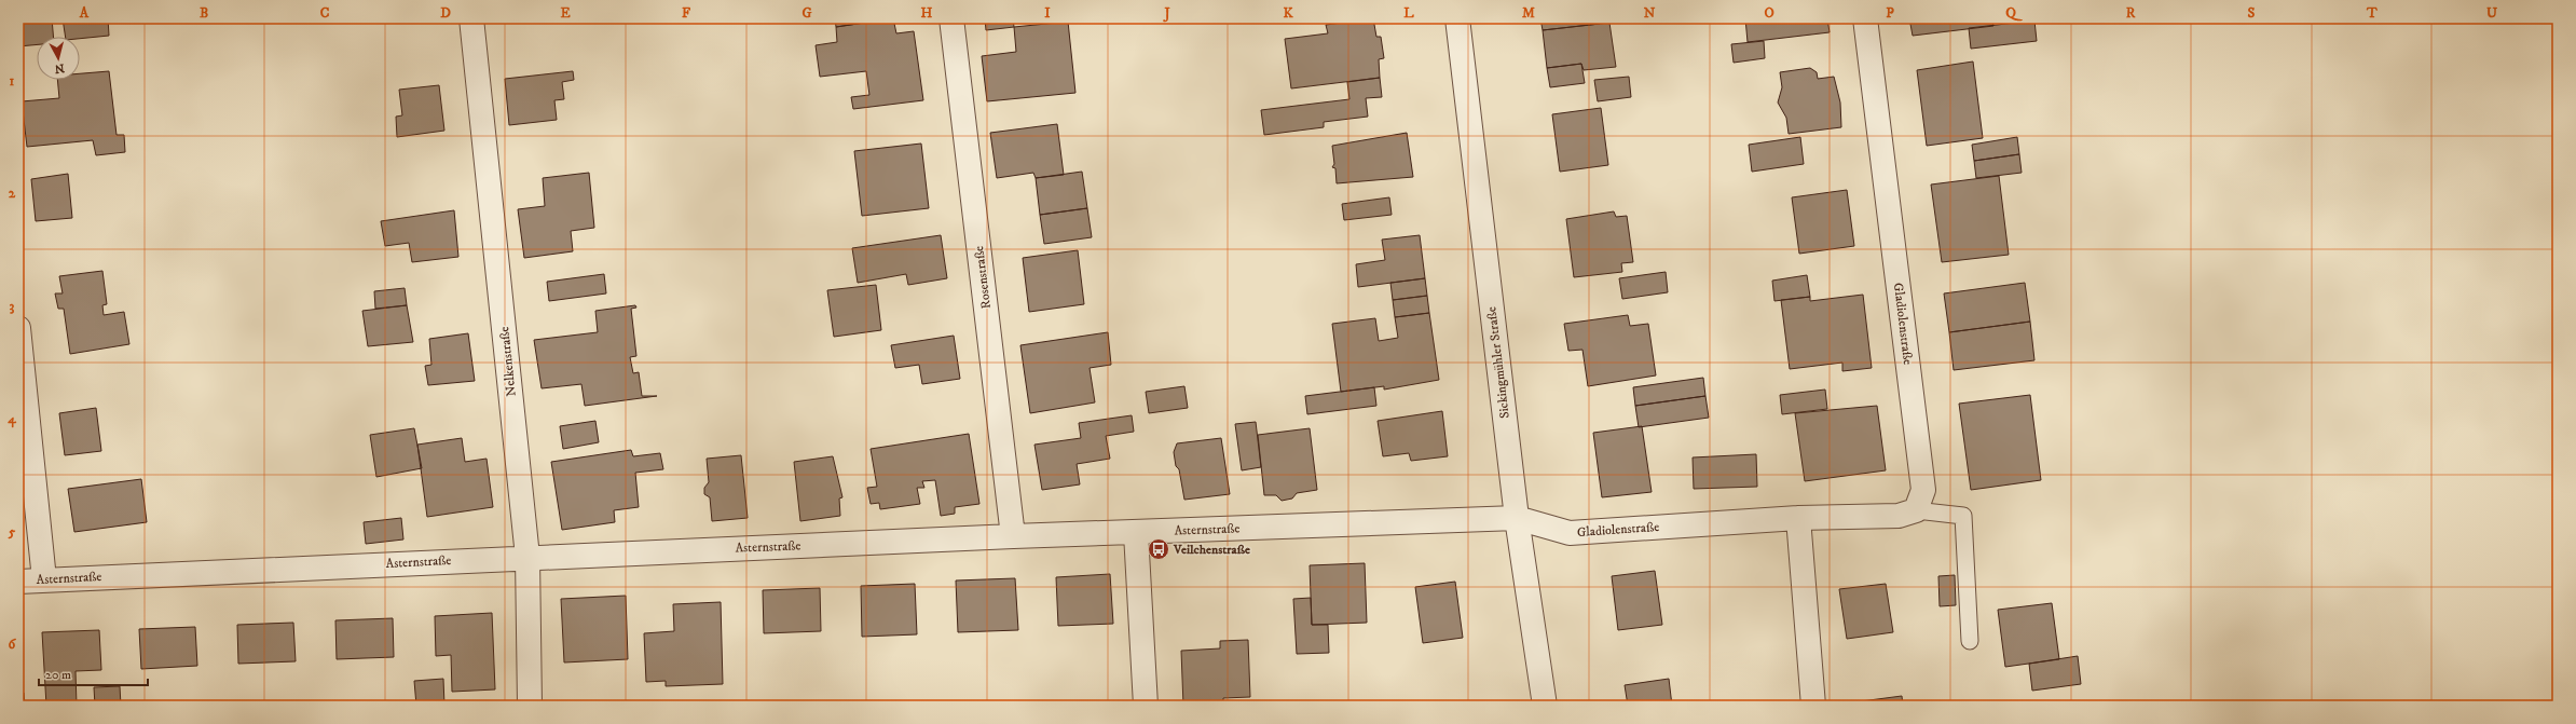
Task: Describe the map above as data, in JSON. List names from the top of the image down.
{
  "streets": {
    "street": [
      "Rosenstraße",
      "Gladiolenstraße",
      "Nelkenstraße",
      "Sickingmühler Straße",
      "Asternstraße"
    ]
  },
  "crossings": [
    ["Rosenstraße", "Asternstraße"],
    ["Gladiolenstraße", "Sickingmühler Straße"],
    ["Gladiolenstraße", "Asternstraße"],
    ["Nelkenstraße", "Asternstraße"],
    ["Sickingmühler Straße", "Asternstraße"]
  ],
  "places": {
    "bus stop": ["Veilchenstraße"]
  },
  "scale_bar": "20 m",
  "north": "bottom",
  "grid": {
    "columns": [
      "A",
      "B",
      "C",
      "D",
      "E",
      "F",
      "G",
      "H",
      "I",
      "J",
      "K",
      "L",
      "M",
      "N",
      "O",
      "P",
      "Q",
      "R",
      "S",
      "T",
      "U"
    ],
    "rows": [
      "1",
      "2",
      "3",
      "4",
      "5",
      "6"
    ]
  }
}
